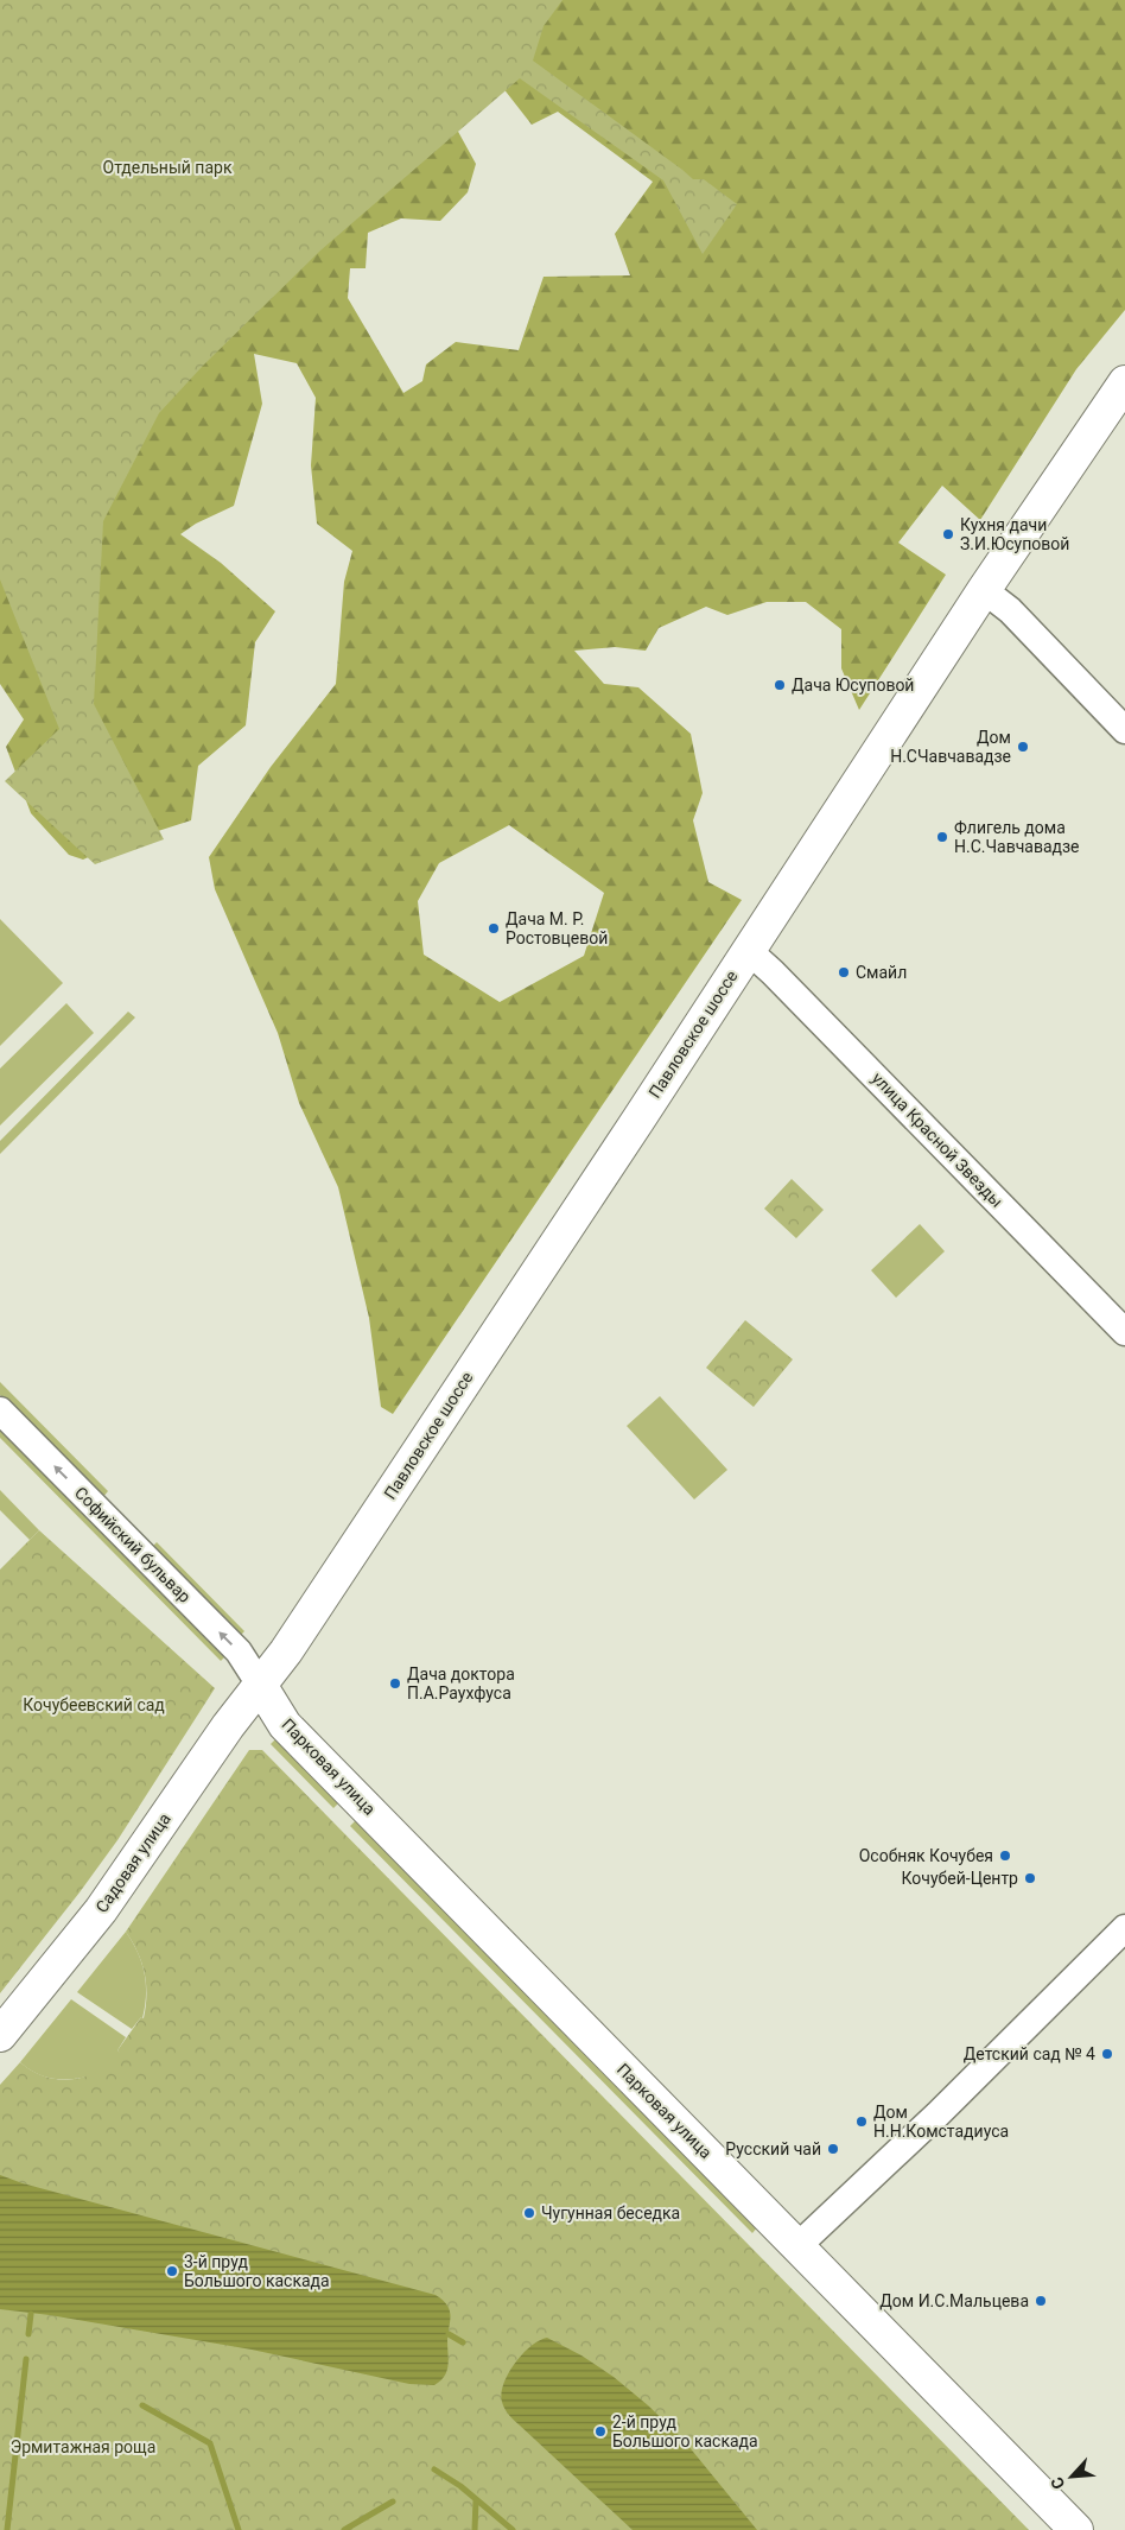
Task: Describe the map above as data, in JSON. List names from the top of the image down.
{
  "streets": {
    "main road": ["Павловское шоссе", "Парковая улица", "Садовая улица"],
    "street": ["улица Красной Звезды", "Софийский бульвар"]
  },
  "crossings": [
    ["Павловское шоссе", "улица Красной Звезды"],
    ["Павловское шоссе", "Софийский бульвар"],
    ["Павловское шоссе", "Парковая улица"],
    ["Павловское шоссе", "Садовая улица"],
    ["Софийский бульвар", "Парковая улица"],
    ["Софийский бульвар", "Садовая улица"],
    ["Парковая улица", "Садовая улица"]
  ],
  "one_way": ["Софийский бульвар"],
  "parks": ["Отдельный парк", "Кочубеевский сад", "Эрмитажная роща"],
  "places": [
    "Кухня дачи З.И.Юсуповой",
    "Дача Юсуповой",
    "Дом Н.СЧавчавадзе",
    "Флигель дома Н.С.Чавчавадзе",
    "Дача М. Р. Ростовцевой",
    "Смайл",
    "Дача доктора П.А.Раухфуса",
    "Особняк Кочубея",
    "Кочубей-Центр",
    "Детский сад № 4",
    "Дом Н.Н.Комстадиуса",
    "Русский чай",
    "Чугунная беседка",
    "3-й пруд Большого каскада",
    "Дом И.С.Мальцева",
    "2-й пруд Большого каскада"
  ],
  "north": "bottom left"
}
